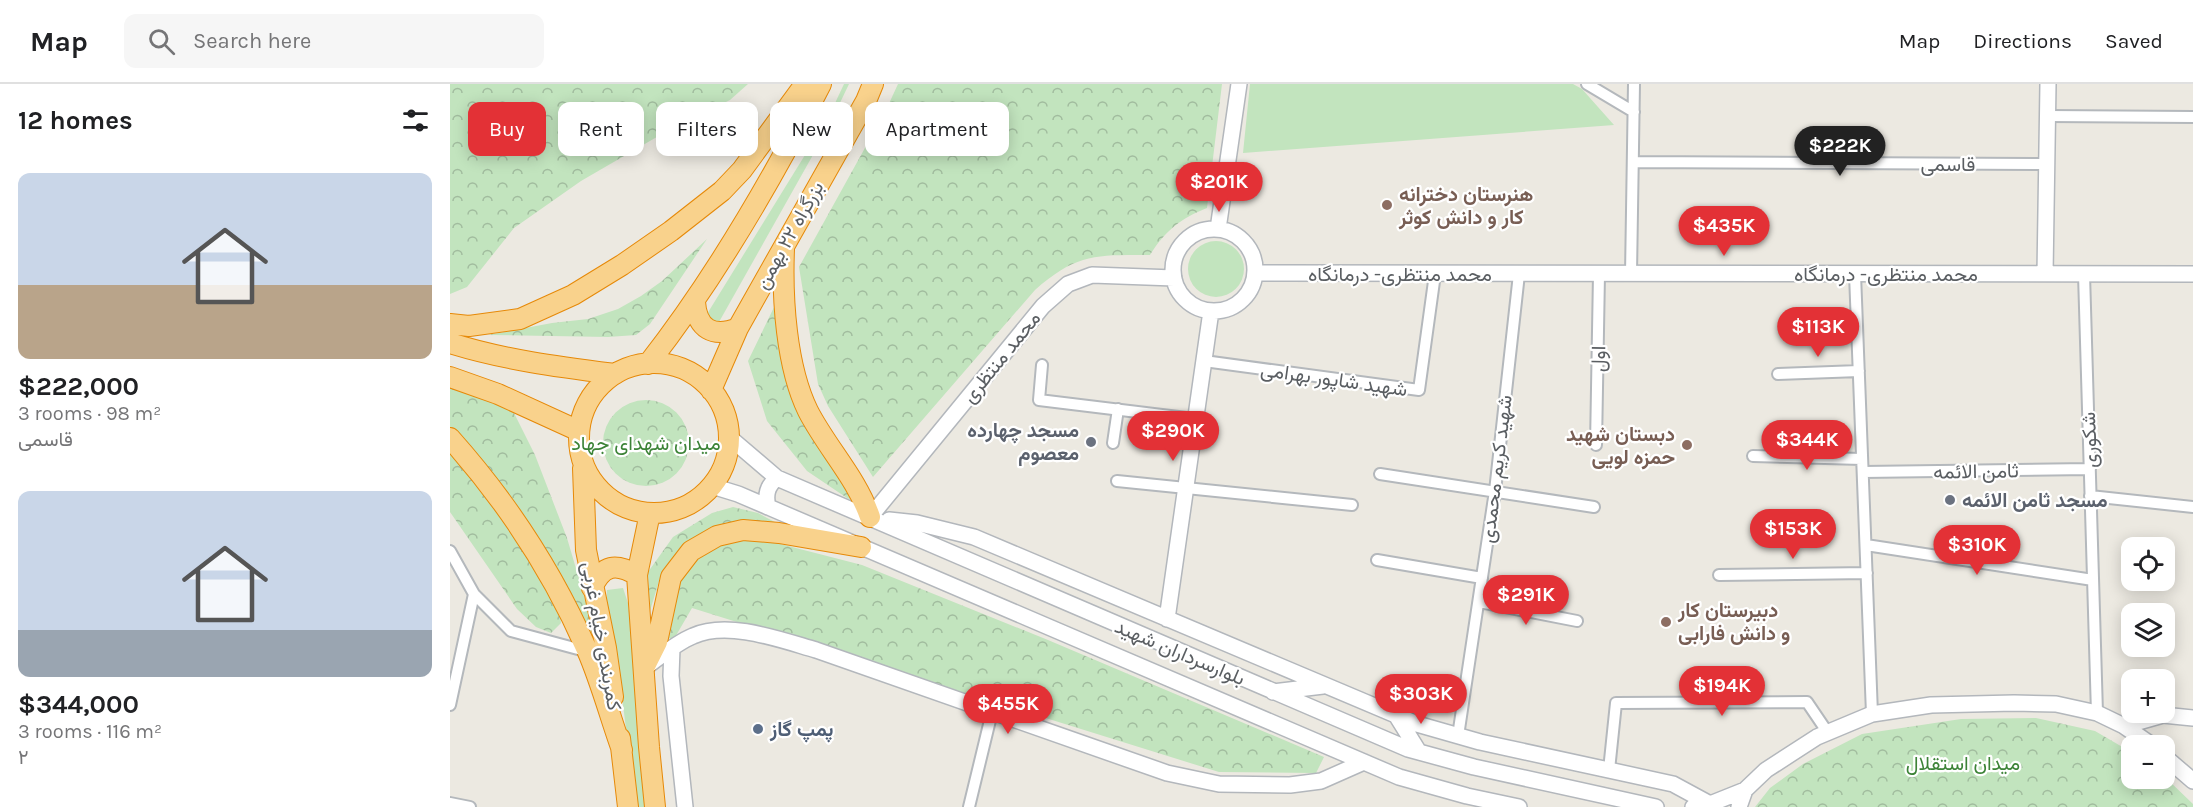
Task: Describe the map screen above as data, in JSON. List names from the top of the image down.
{
  "streets": {
    "highway": ["بزرگراه ۲۲ بهمن", "کمربندی خیام غربی"],
    "main road": ["محمد منتظری- درمانگاه", "محمد منتظری", "بلوارسرداران شهید"],
    "street": [
      "قاسمی",
      "اول",
      "شهید شاپور بهرامی",
      "شکوری",
      "شهید کریم محمدی",
      "ثامن الائمه"
    ]
  },
  "crossings": [
    ["بزرگراه ۲۲ بهمن", "کمربندی خیام غربی"],
    ["بزرگراه ۲۲ بهمن", "بلوارسرداران شهید"],
    ["محمد منتظری- درمانگاه", "محمد منتظری"],
    ["محمد منتظری- درمانگاه", "اول"],
    ["محمد منتظری- درمانگاه", "شهید شاپور بهرامی"],
    ["محمد منتظری- درمانگاه", "شکوری"],
    ["محمد منتظری- درمانگاه", "شهید کریم محمدی"],
    ["محمد منتظری", "بلوارسرداران شهید"],
    ["شکوری", "ثامن الائمه"],
    ["کمربندی خیام غربی", "بلوارسرداران شهید"]
  ],
  "parks": ["میدان شهدای جهاد", "میدان استقلال"],
  "places": [
    "هنرستان دخترانه کار و دانش کوثر",
    "مسجد چهارده معصوم",
    "دبستان شهید حمزه لویی",
    "مسجد ثامن الائمه",
    "دبیرستان کار و دانش فارابی",
    "پمپ گاز"
  ],
  "page": {
    "header": "Map",
    "search": "Search here",
    "nav": ["Map", "Directions", "Saved"],
    "heading": "12 homes",
    "chip": [
      "Buy",
      "Rent",
      "Filters",
      "New",
      "Apartment"
    ],
    "price": [
      "$222K",
      "$201K",
      "$435K",
      "$113K",
      "$290K",
      "$344K",
      "$153K",
      "$310K",
      "$291K",
      "$194K",
      "$303K",
      "$455K"
    ],
    "list": [
      {
        "name": "$222,000",
        "note": "3 rooms · 98 m² · قاسمی"
      },
      {
        "name": "$344,000",
        "note": "3 rooms · 116 m² · ۲"
      }
    ],
    "map_buttons": ["+", "−"]
  }
}
